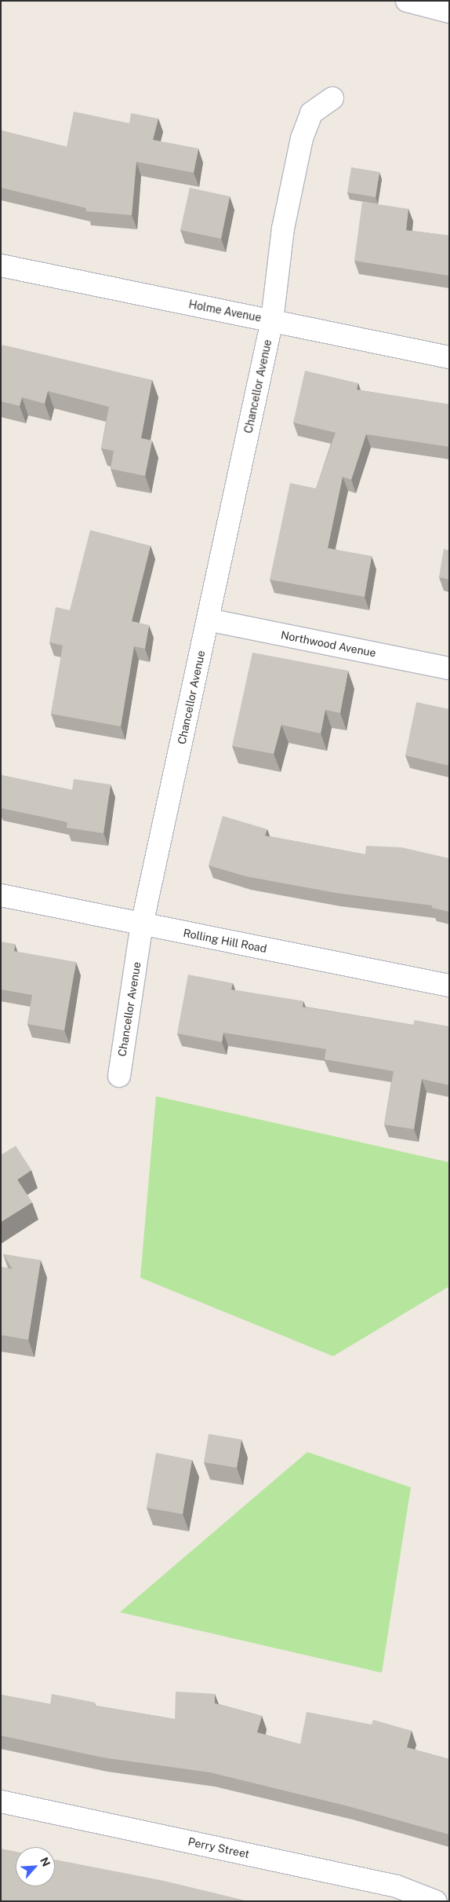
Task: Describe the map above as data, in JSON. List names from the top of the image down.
{
  "streets": {
    "street": [
      "Holme Avenue",
      "Chancellor Avenue",
      "Northwood Avenue",
      "Rolling Hill Road",
      "Perry Street"
    ]
  },
  "crossings": [
    ["Holme Avenue", "Chancellor Avenue"],
    ["Chancellor Avenue", "Northwood Avenue"],
    ["Chancellor Avenue", "Rolling Hill Road"]
  ],
  "north": "top right"
}
